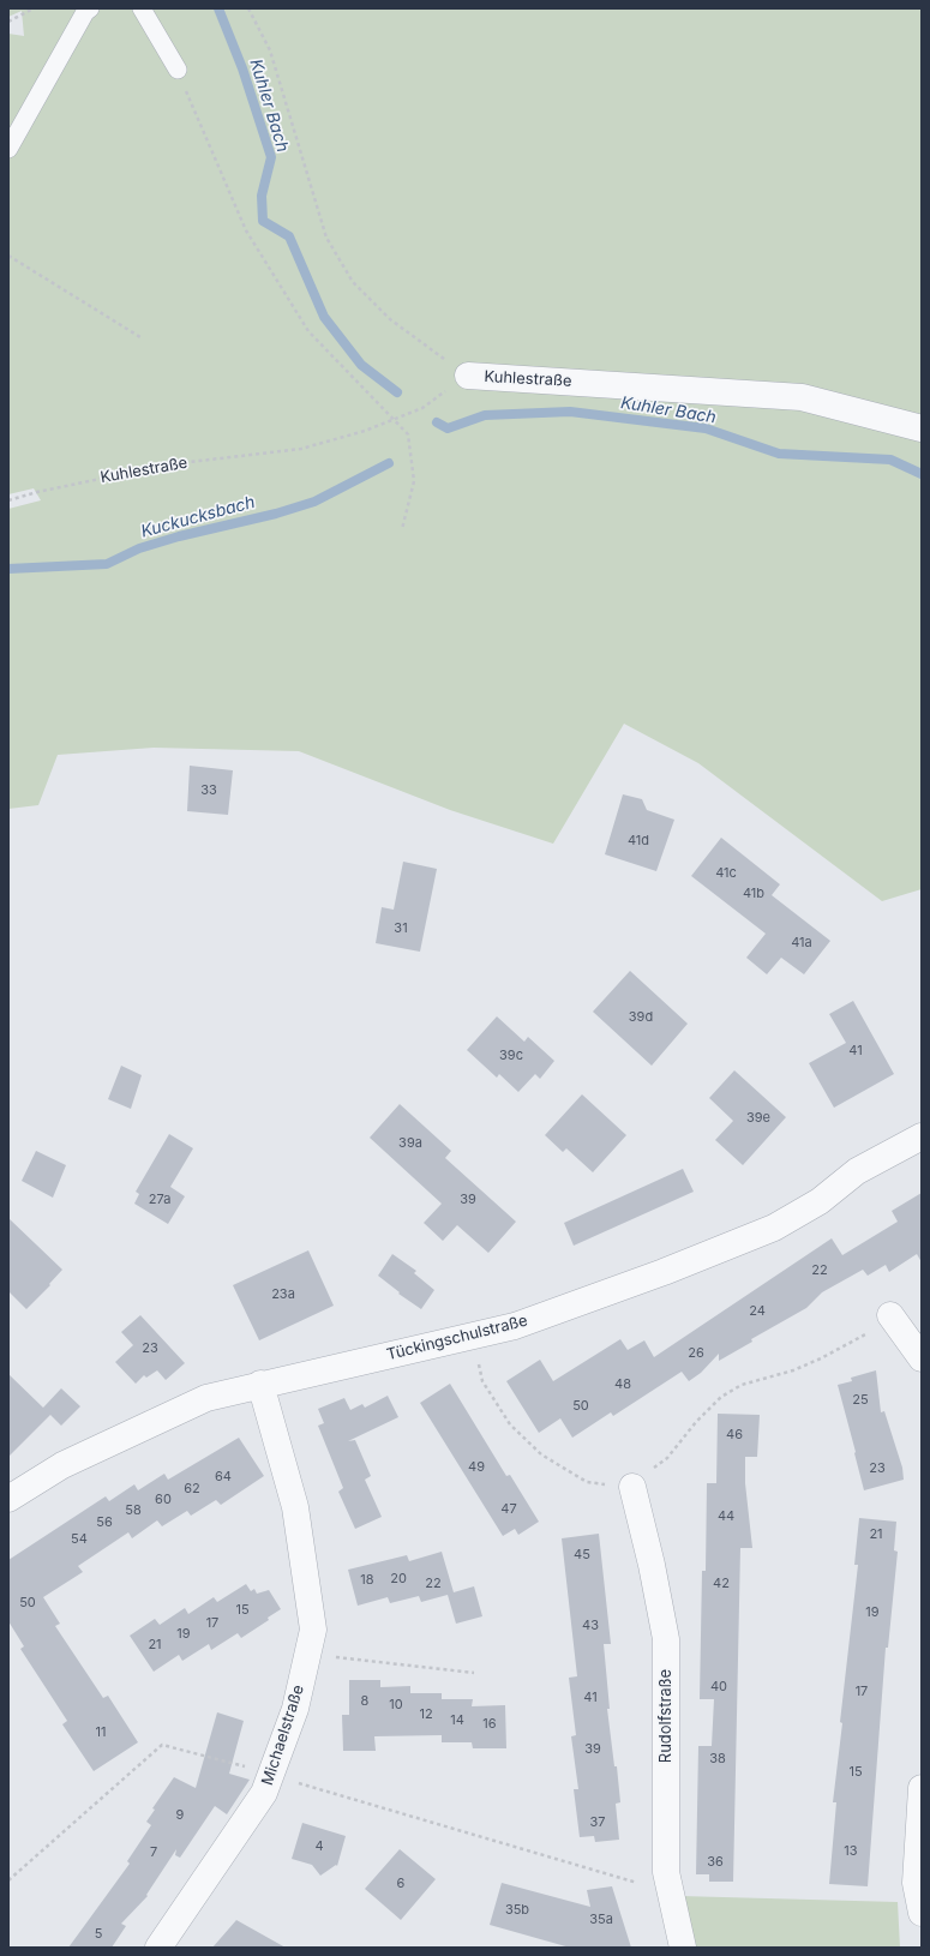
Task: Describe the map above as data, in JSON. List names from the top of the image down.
{
  "streets": {
    "street": [
      "Kuhlestraße",
      "Tückingschulstraße",
      "Rudolfstraße",
      "Michaelstraße"
    ]
  },
  "crossings": [
    ["Tückingschulstraße", "Michaelstraße"]
  ],
  "water": ["Kuhler Bach", "Kuckucksbach"],
  "house_numbers": [
    "33",
    "41d",
    "41c",
    "41b",
    "31",
    "41a",
    "39d",
    "41",
    "39c",
    "39e",
    "39a",
    "27a",
    "39",
    "22",
    "23a",
    "24",
    "23",
    "26",
    "48",
    "25",
    "50",
    "46",
    "49",
    "23",
    "64",
    "62",
    "60",
    "47",
    "58",
    "44",
    "56",
    "21",
    "54",
    "45",
    "20",
    "18",
    "22",
    "42",
    "50",
    "15",
    "19",
    "17",
    "43",
    "19",
    "21",
    "40",
    "17",
    "41",
    "8",
    "10",
    "12",
    "14",
    "16",
    "11",
    "39",
    "38",
    "15",
    "9",
    "37",
    "4",
    "13",
    "7",
    "36",
    "6",
    "35b",
    "35a",
    "5"
  ]
}
